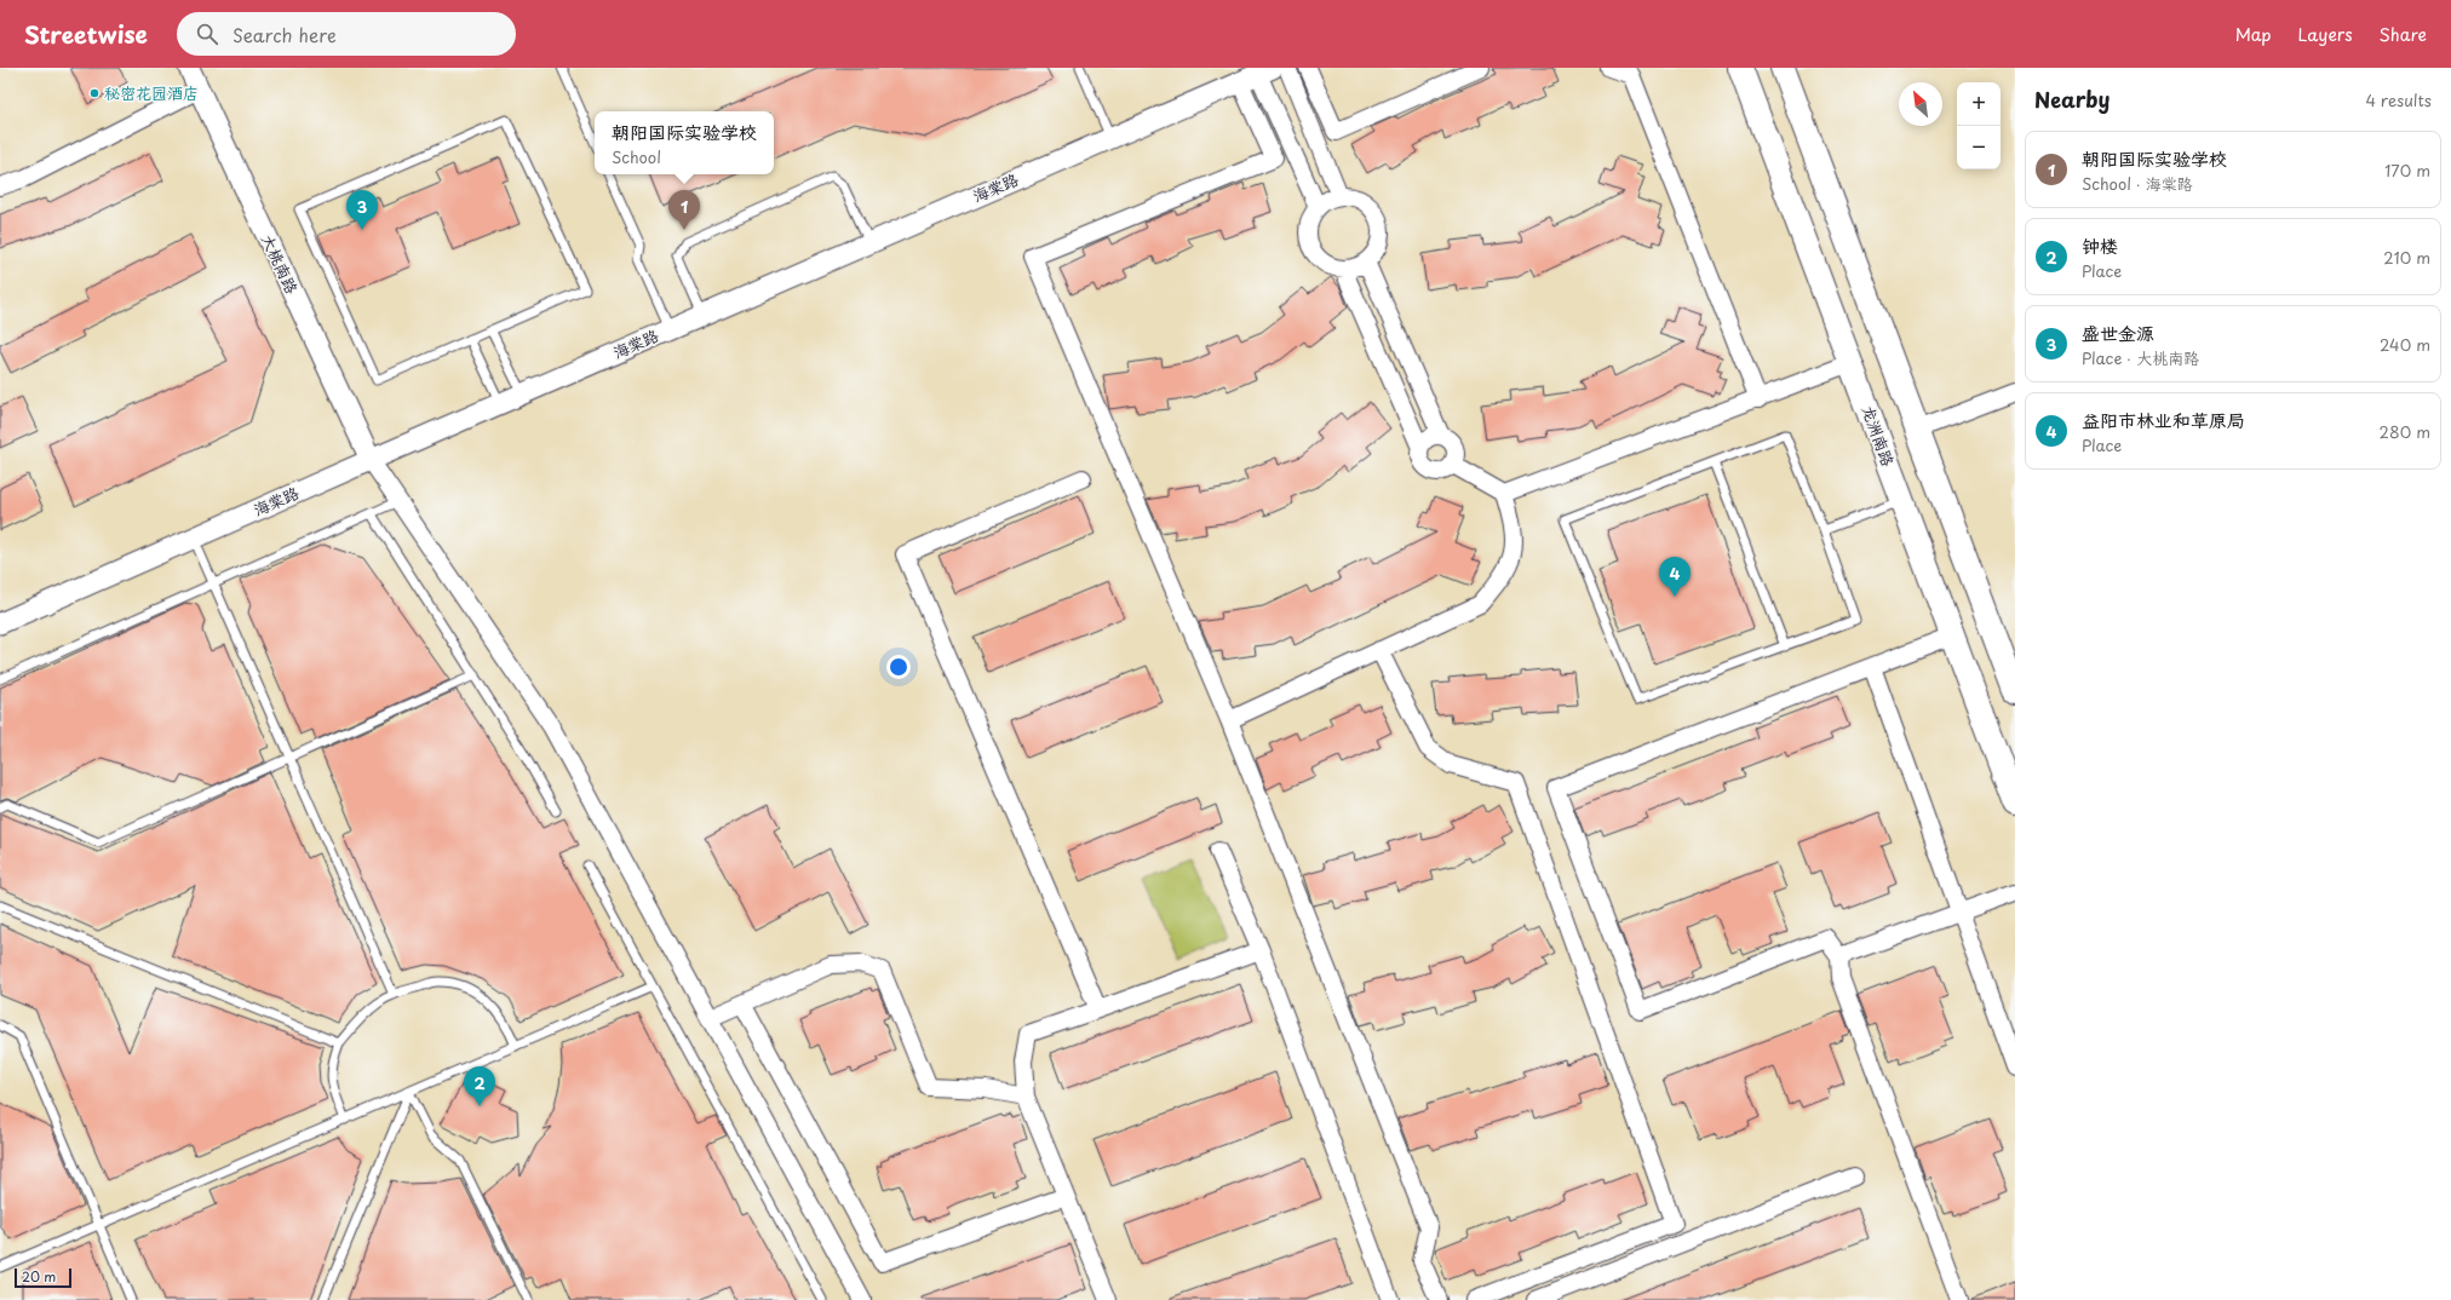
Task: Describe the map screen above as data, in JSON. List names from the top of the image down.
{
  "streets": {
    "main road": ["龙洲南路"],
    "street": ["海棠路", "大桃南路"]
  },
  "crossings": [
    ["海棠路", "大桃南路"]
  ],
  "places": ["秘密花园酒店"],
  "scale_bar": "20 m",
  "north": "top left",
  "page": {
    "header": "Streetwise",
    "search": "Search here",
    "nav": ["Map", "Layers", "Share"],
    "heading": ["Nearby", "4 results"],
    "map_buttons": ["+", "−"],
    "popup": ["朝阳国际实验学校", "School"],
    "list": [
      {
        "mark": "1",
        "name": "朝阳国际实验学校",
        "note": "School · 海棠路",
        "value": "170 m"
      },
      {
        "mark": "2",
        "name": "钟楼",
        "note": "Place",
        "value": "210 m"
      },
      {
        "mark": "3",
        "name": "盛世金源",
        "note": "Place · 大桃南路",
        "value": "240 m"
      },
      {
        "mark": "4",
        "name": "益阳市林业和草原局",
        "note": "Place",
        "value": "280 m"
      }
    ],
    "pins": [
      "1",
      "3",
      "4",
      "2"
    ],
    "scale": "20 m"
  }
}
